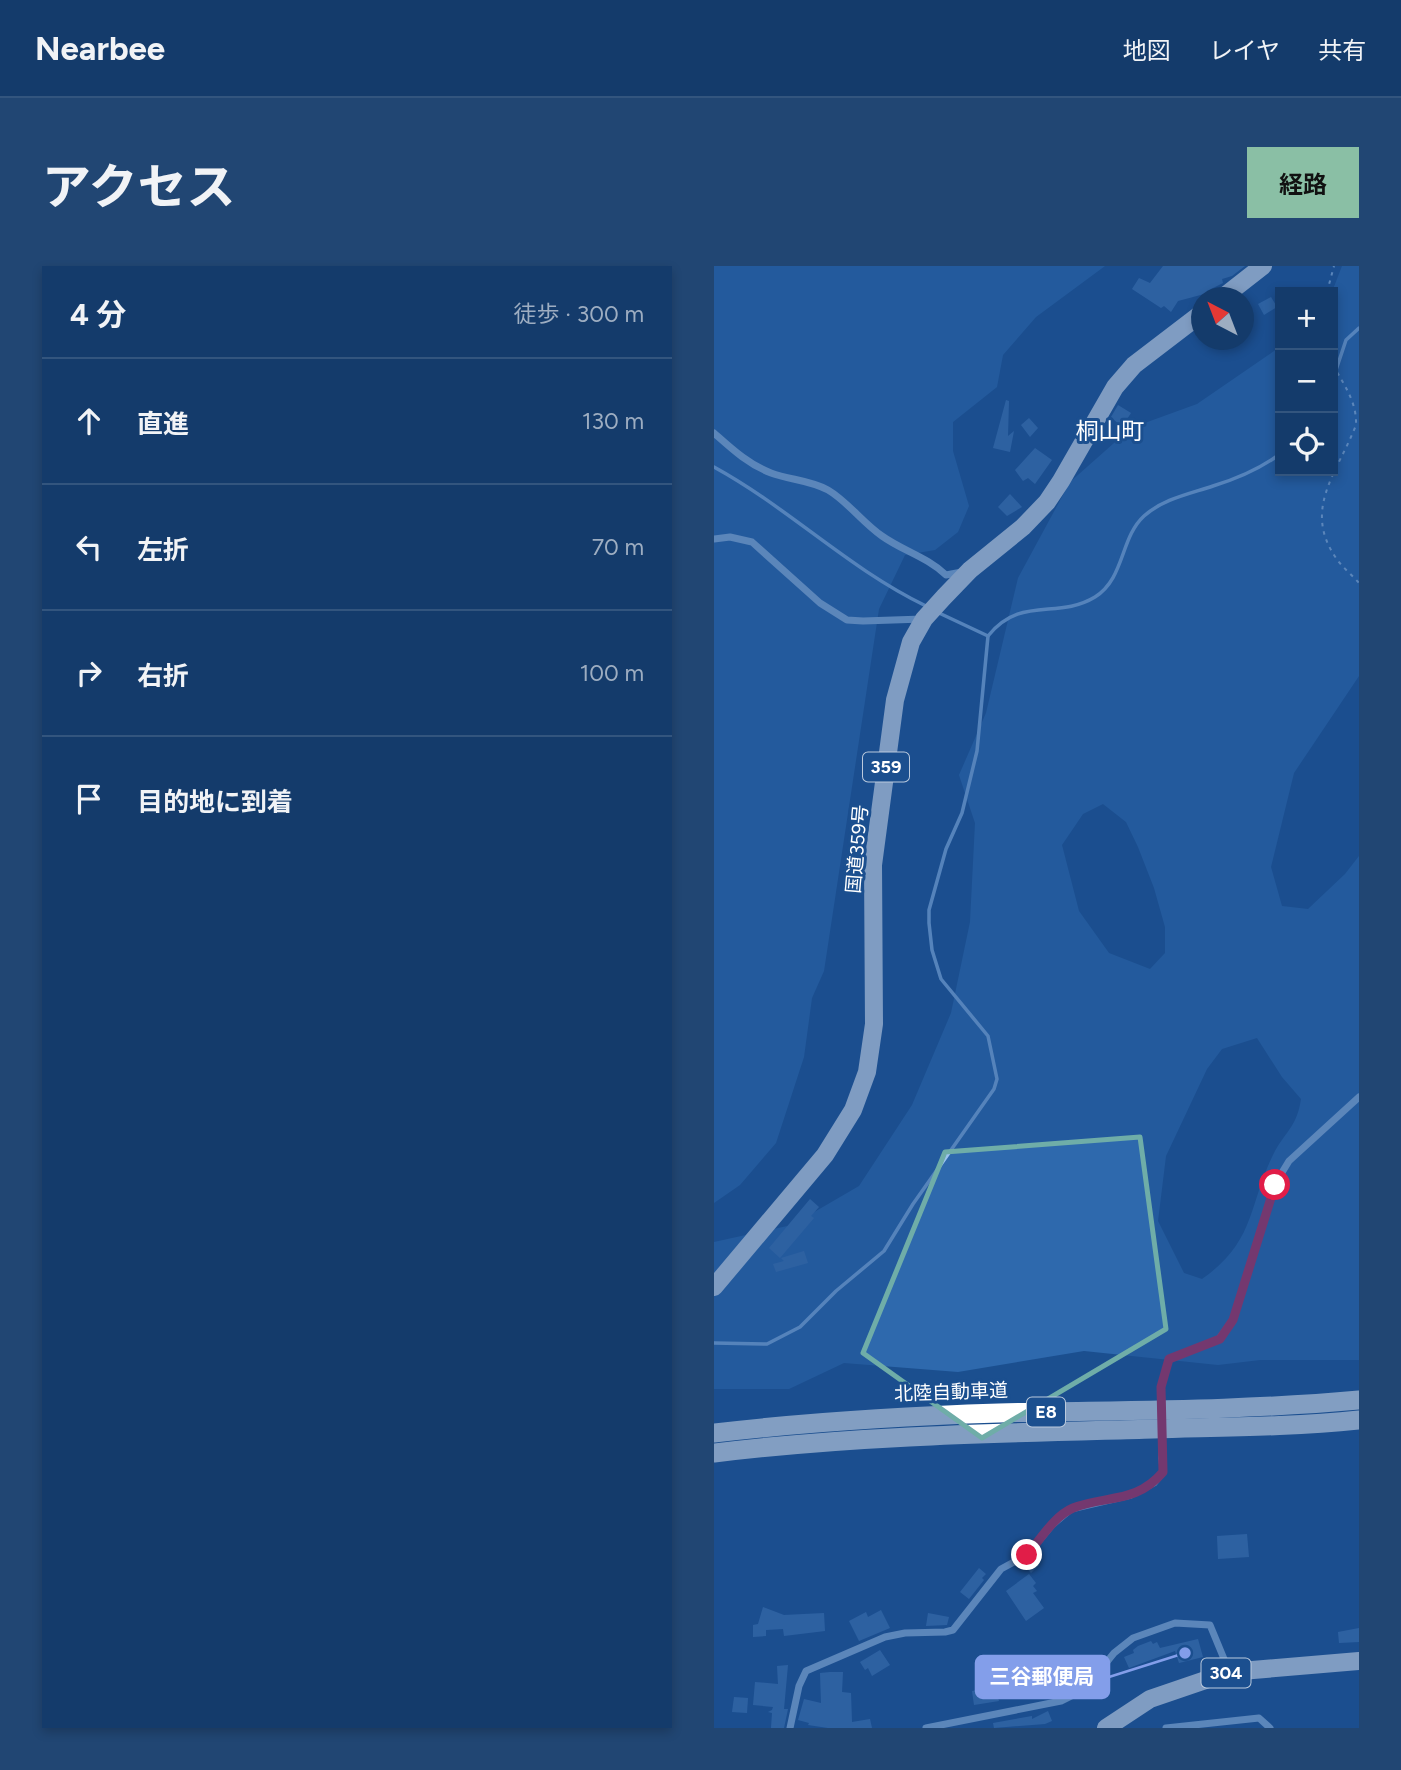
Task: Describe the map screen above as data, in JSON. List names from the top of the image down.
{
  "streets": {
    "highway": [
      "359",
      "国道359号",
      "北陸自動車道",
      "E8",
      "304"
    ]
  },
  "districts": ["桐山町"],
  "places": ["三谷郵便局"],
  "north": "top left",
  "page": {
    "header": "Nearbee",
    "nav": ["地図", "レイヤ", "共有"],
    "title": "アクセス",
    "buttons": "経路",
    "heading": ["4 分", "徒歩 · 300 m"],
    "map_buttons": ["+", "−"],
    "list": [
      ["直進", "130 m"],
      ["左折", "70 m"],
      ["右折", "100 m"],
      "目的地に到着"
    ]
  }
}
